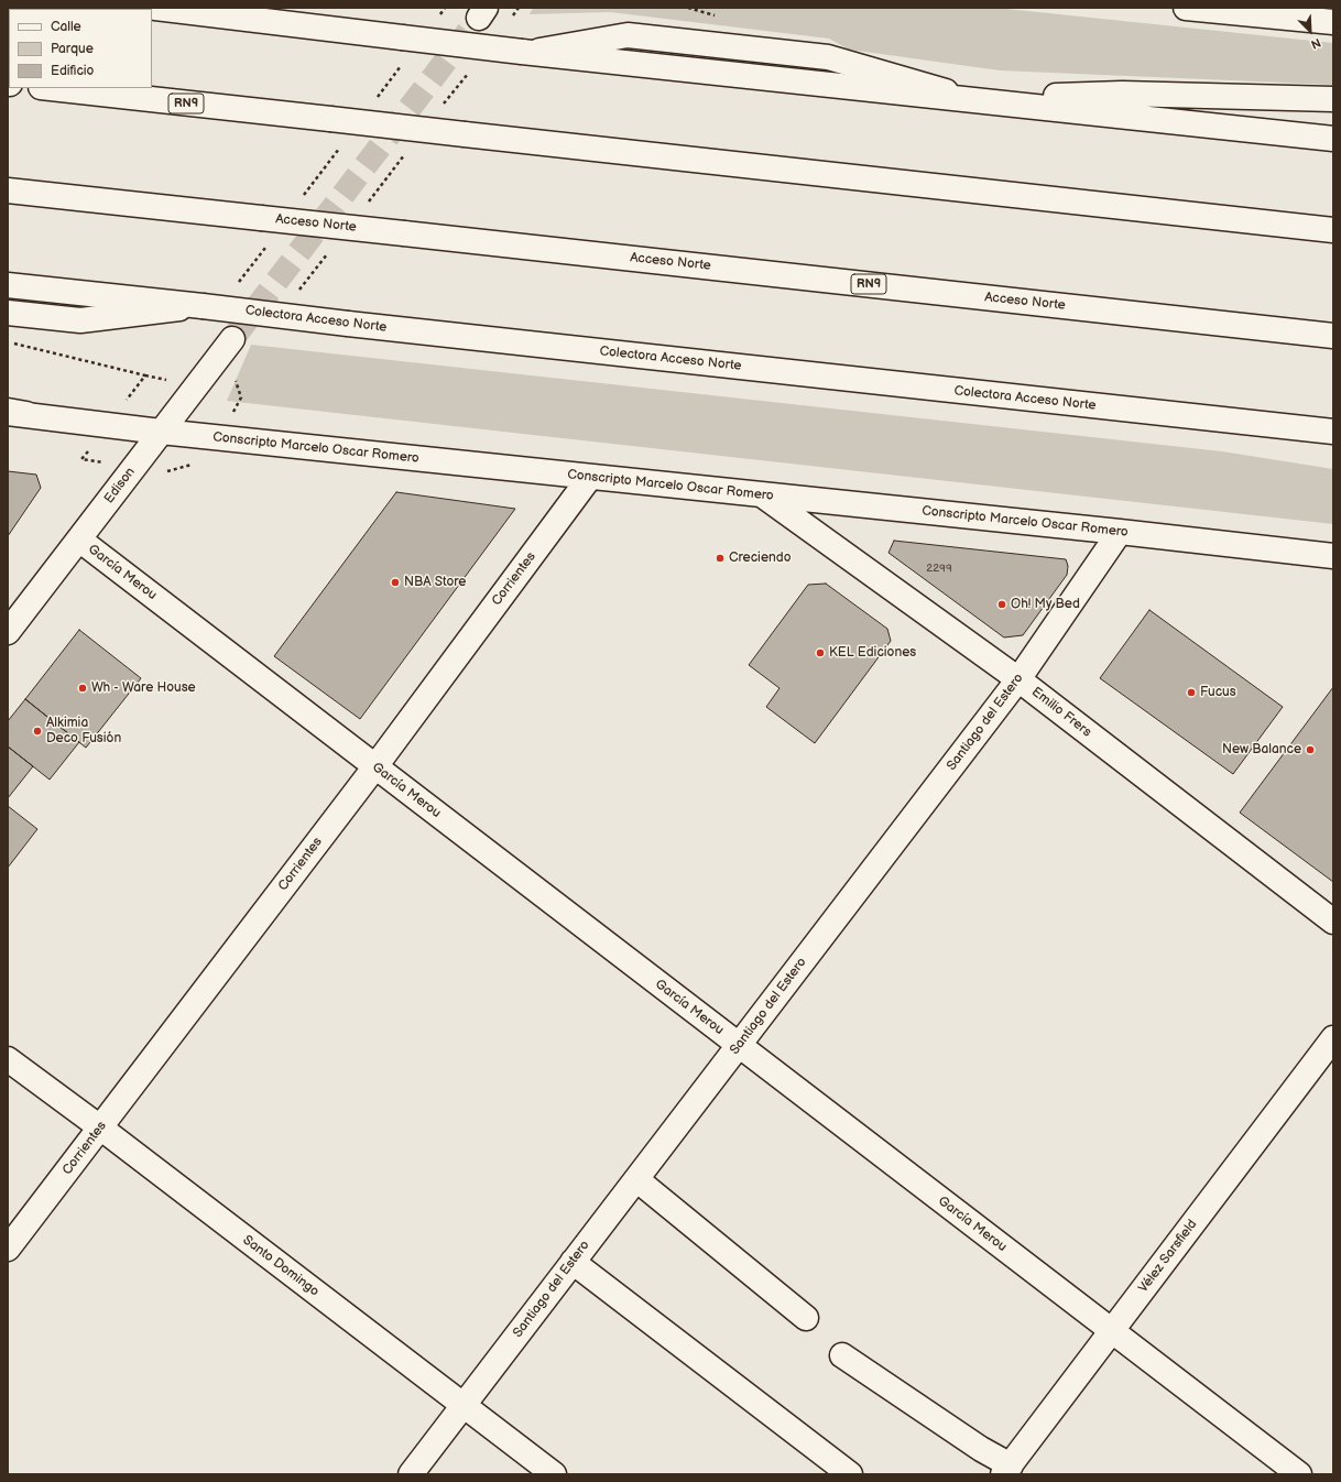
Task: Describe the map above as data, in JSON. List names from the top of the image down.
{
  "streets": {
    "main road": [
      "RN9",
      "Acceso Norte",
      "Colectora Acceso Norte",
      "Conscripto Marcelo Oscar Romero",
      "Edison",
      "García Merou",
      "Corrientes",
      "Emilio Frers",
      "Santiago del Estero",
      "Vélez Sarsfield",
      "Santo Domingo"
    ]
  },
  "crossings": [
    ["Conscripto Marcelo Oscar Romero", "Edison"],
    ["Conscripto Marcelo Oscar Romero", "Corrientes"],
    ["Conscripto Marcelo Oscar Romero", "Emilio Frers"],
    ["Conscripto Marcelo Oscar Romero", "Santiago del Estero"],
    ["Edison", "García Merou"],
    ["García Merou", "Corrientes"],
    ["García Merou", "Santiago del Estero"],
    ["García Merou", "Vélez Sarsfield"],
    ["Corrientes", "Santo Domingo"],
    ["Emilio Frers", "Santiago del Estero"],
    ["Santiago del Estero", "Santo Domingo"]
  ],
  "places": [
    "Creciendo",
    "NBA Store",
    "Oh! My Bed",
    "KEL Ediciones",
    "Wh - Ware House",
    "Fucus",
    "Alkimia Deco Fusión",
    "New Balance"
  ],
  "house_numbers": ["2299"],
  "legend": ["Calle", "Parque", "Edificio"],
  "north": "bottom right"
}
